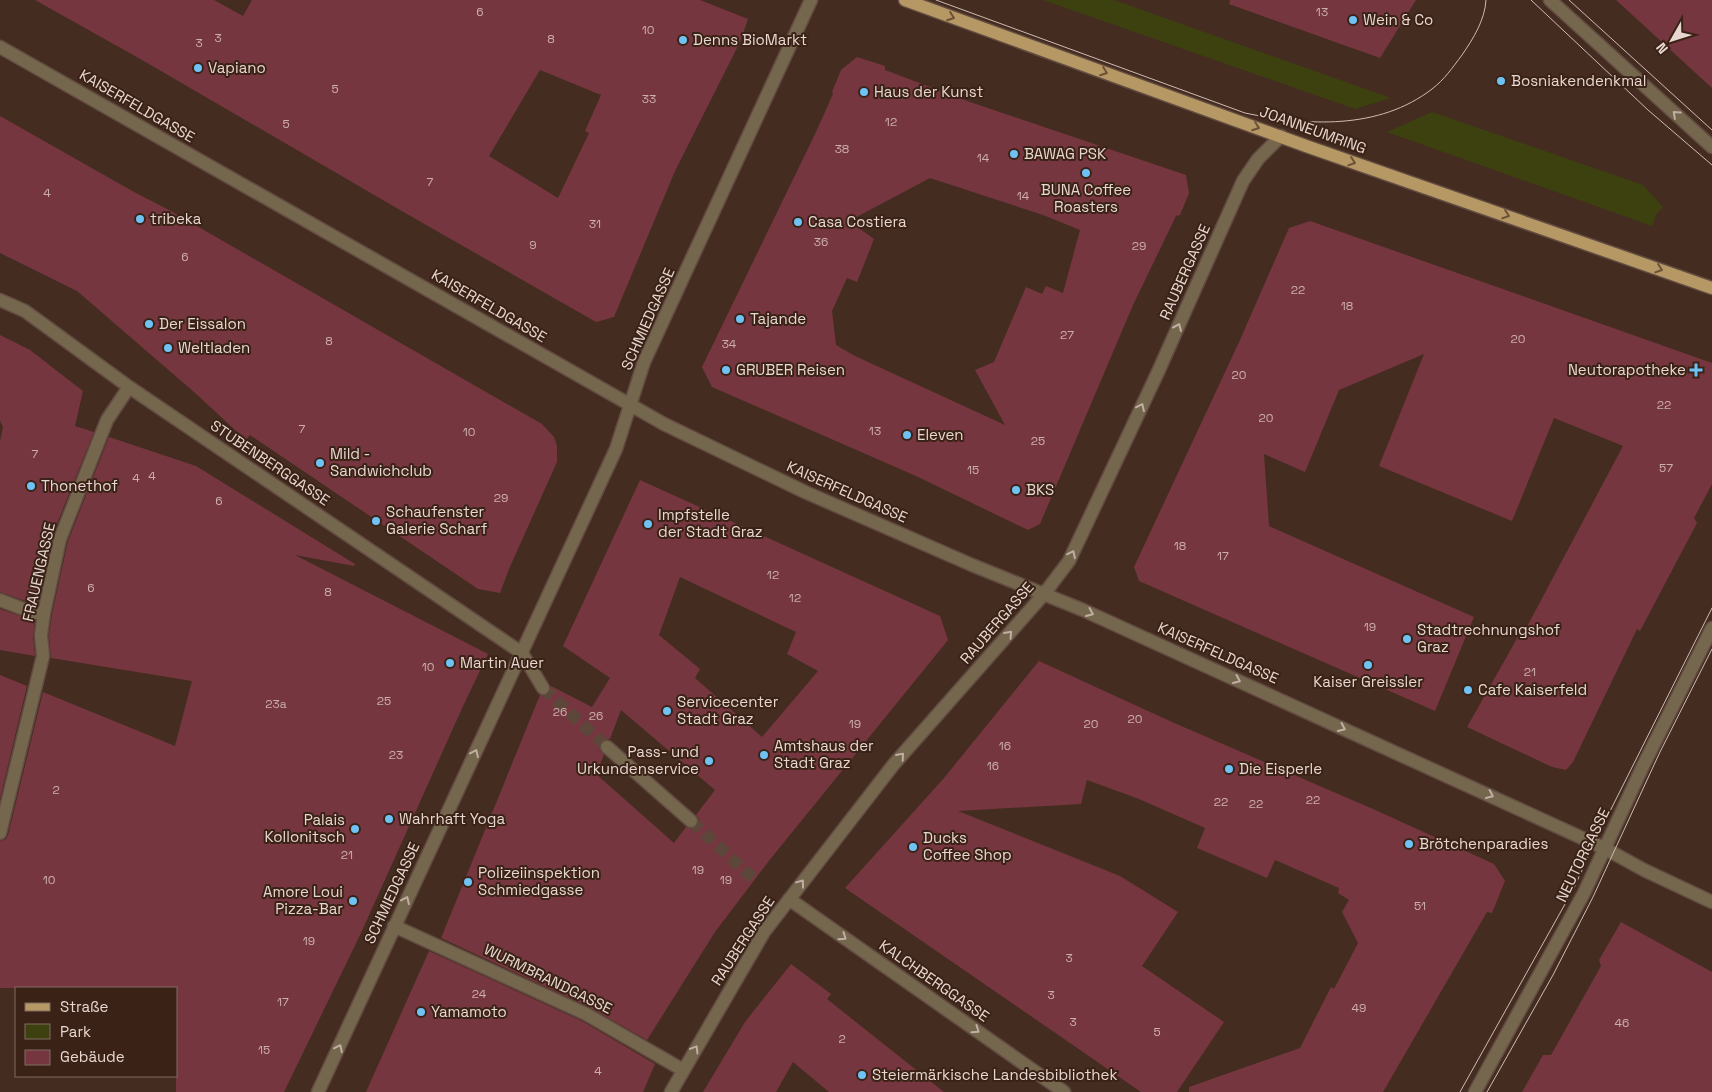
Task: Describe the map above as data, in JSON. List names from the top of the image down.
{
  "streets": {
    "main road": ["JOANNEUMRING"],
    "street": [
      "KAISERFELDGASSE",
      "RAUBERGASSE",
      "SCHMIEDGASSE",
      "STUBENBERGGASSE",
      "FRAUENGASSE",
      "NEUTORGASSE",
      "WURMBRANDGASSE",
      "KALCHBERGGASSE"
    ]
  },
  "crossings": [
    ["KAISERFELDGASSE", "RAUBERGASSE"],
    ["KAISERFELDGASSE", "SCHMIEDGASSE"],
    ["KAISERFELDGASSE", "NEUTORGASSE"],
    ["JOANNEUMRING", "RAUBERGASSE"],
    ["RAUBERGASSE", "WURMBRANDGASSE"],
    ["RAUBERGASSE", "KALCHBERGGASSE"],
    ["SCHMIEDGASSE", "STUBENBERGGASSE"],
    ["SCHMIEDGASSE", "WURMBRANDGASSE"],
    ["STUBENBERGGASSE", "FRAUENGASSE"]
  ],
  "one_way": [
    "JOANNEUMRING",
    "RAUBERGASSE",
    "SCHMIEDGASSE",
    "KALCHBERGGASSE"
  ],
  "places": {
    "other": [
      "Wein & Co",
      "Denns BioMarkt",
      "Vapiano",
      "Bosniakendenkmal",
      "Haus der Kunst",
      "BAWAG PSK",
      "BUNA Coffee Roasters",
      "tribeka",
      "Casa Costiera",
      "Tajande",
      "Der Eissalon",
      "Weltladen",
      "GRUBER Reisen",
      "Eleven",
      "Mild - Sandwichclub",
      "Thonethof",
      "BKS",
      "Schaufenster Galerie Scharf",
      "Impfstelle der Stadt Graz",
      "Stadtrechnungshof Graz",
      "Martin Auer",
      "Kaiser Greissler",
      "Cafe Kaiserfeld",
      "Servicecenter Stadt Graz",
      "Amtshaus der Stadt Graz",
      "Pass- und Urkundenservice",
      "Die Eisperle",
      "Wahrhaft Yoga",
      "Palais Kollonitsch",
      "Brötchenparadies",
      "Ducks Coffee Shop",
      "Polizeiinspektion Schmiedgasse",
      "Amore Loui Pizza-Bar",
      "Yamamoto",
      "Steiermärkische Landesbibliothek"
    ],
    "health": ["Neutorapotheke"]
  },
  "house_numbers": [
    "6",
    "13",
    "10",
    "3",
    "8",
    "3",
    "5",
    "33",
    "12",
    "5",
    "38",
    "14",
    "7",
    "4",
    "14",
    "31",
    "36",
    "9",
    "29",
    "6",
    "22",
    "18",
    "27",
    "20",
    "8",
    "34",
    "20",
    "22",
    "20",
    "7",
    "13",
    "10",
    "25",
    "7",
    "57",
    "15",
    "4",
    "4",
    "29",
    "6",
    "18",
    "17",
    "12",
    "6",
    "8",
    "12",
    "19",
    "10",
    "21",
    "25",
    "23a",
    "26",
    "26",
    "20",
    "19",
    "20",
    "16",
    "23",
    "16",
    "2",
    "22",
    "22",
    "22",
    "21",
    "19",
    "10",
    "19",
    "51",
    "19",
    "3",
    "24",
    "3",
    "17",
    "49",
    "3",
    "46",
    "5",
    "2",
    "15",
    "4"
  ],
  "legend": ["Straße", "Park", "Gebäude"],
  "north": "bottom left"
}
